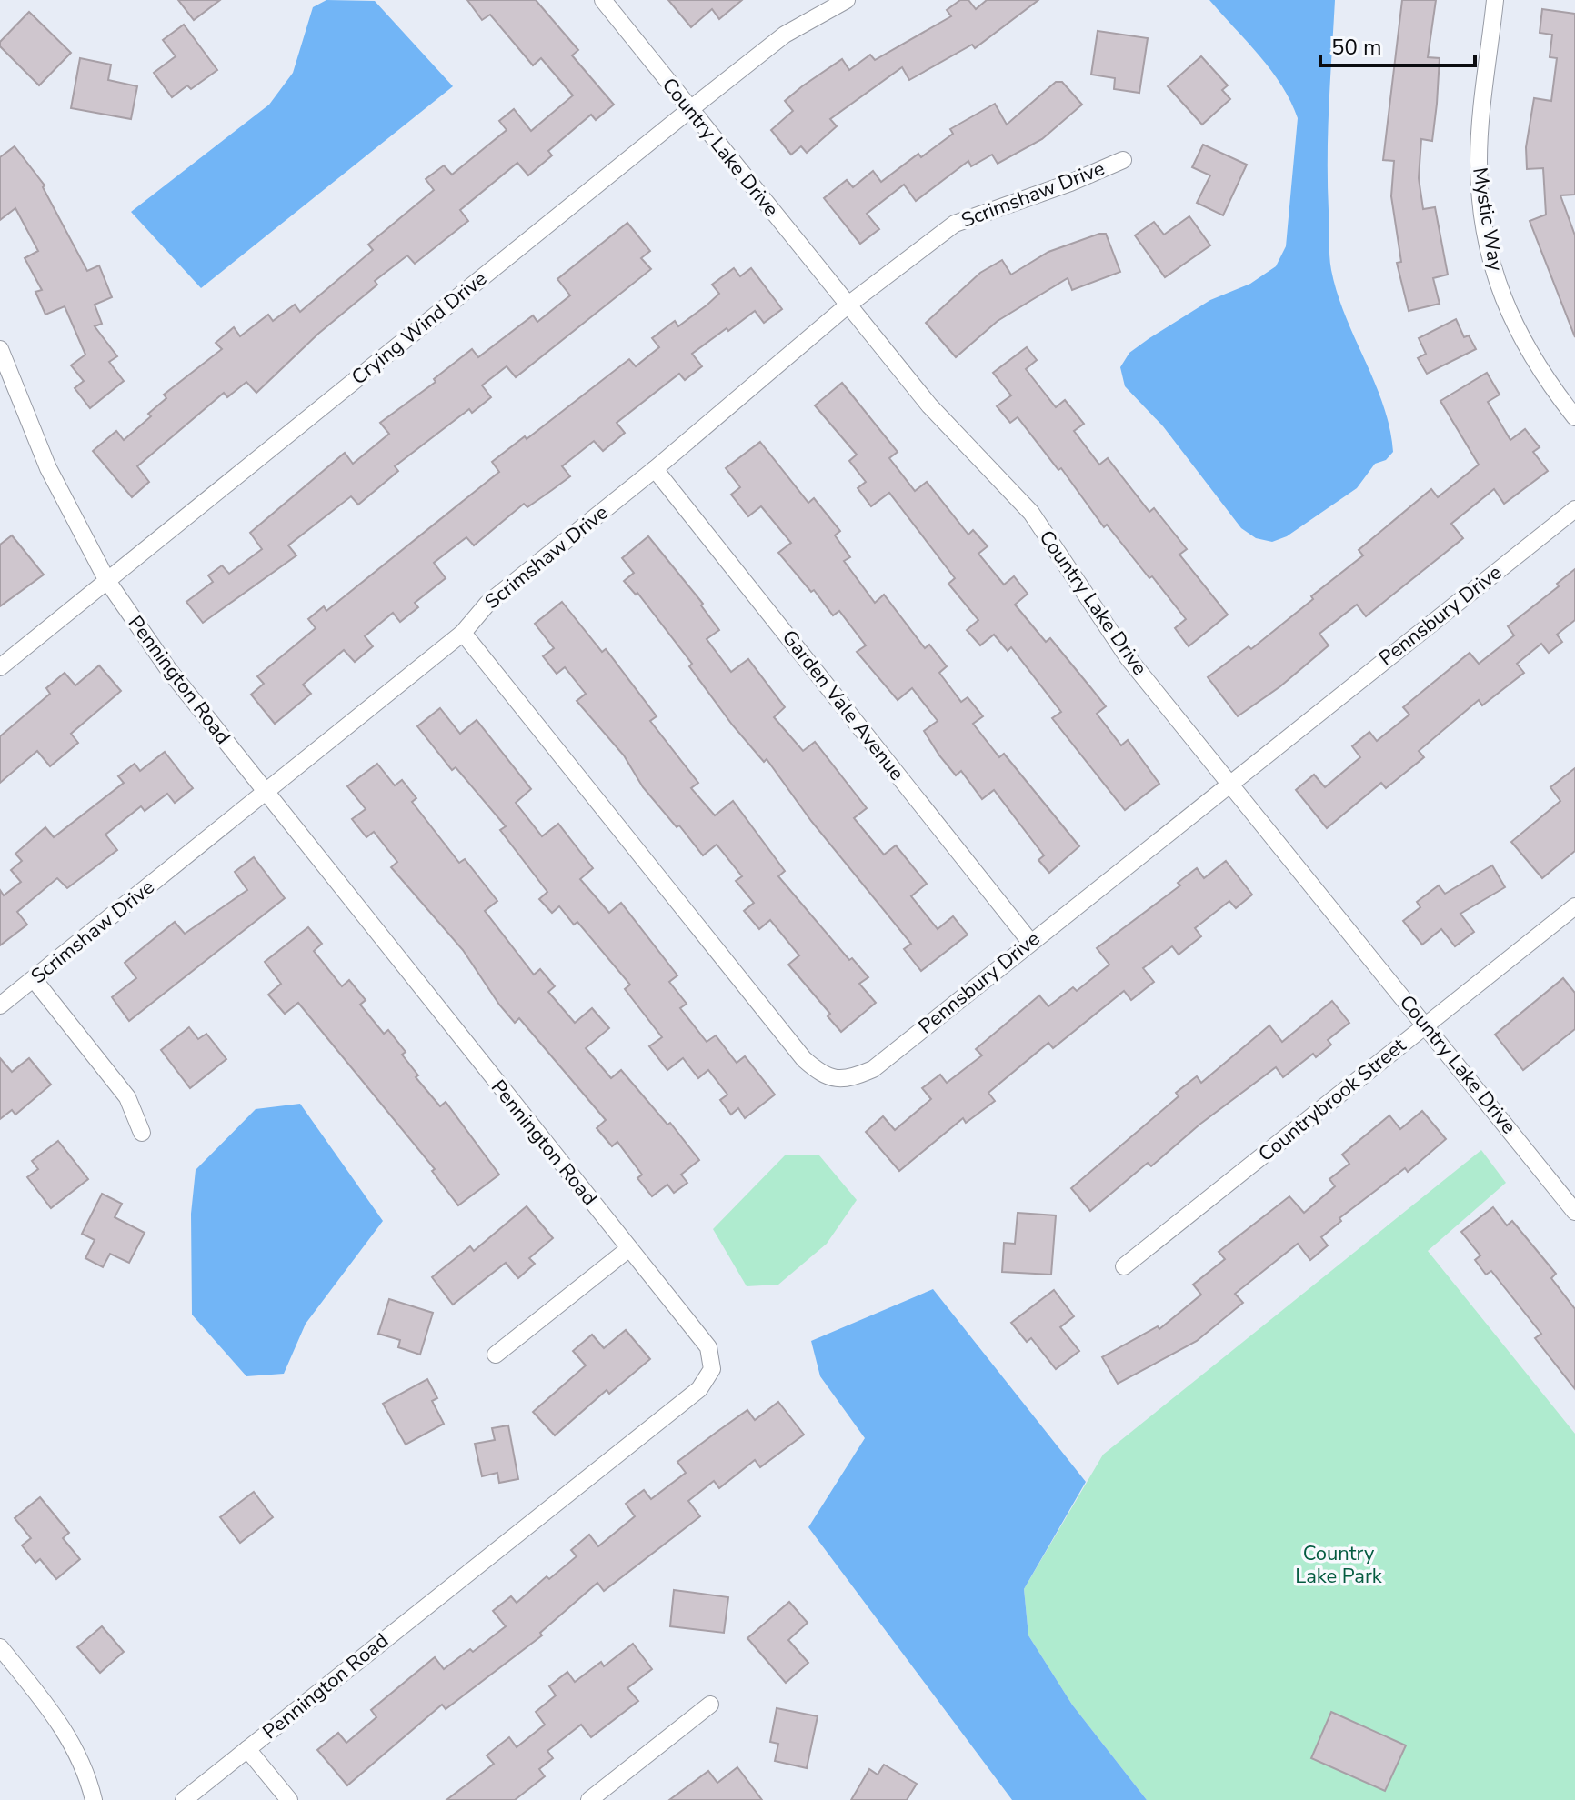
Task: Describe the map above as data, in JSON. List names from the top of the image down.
{
  "streets": {
    "street": [
      "Country Lake Drive",
      "Scrimshaw Drive",
      "Mystic Way",
      "Crying Wind Drive",
      "Pennsbury Drive",
      "Pennington Road",
      "Garden Vale Avenue",
      "Countrybrook Street"
    ]
  },
  "crossings": [
    ["Country Lake Drive", "Scrimshaw Drive"],
    ["Country Lake Drive", "Crying Wind Drive"],
    ["Country Lake Drive", "Pennsbury Drive"],
    ["Country Lake Drive", "Countrybrook Street"],
    ["Scrimshaw Drive", "Pennsbury Drive"],
    ["Scrimshaw Drive", "Pennington Road"],
    ["Scrimshaw Drive", "Garden Vale Avenue"],
    ["Crying Wind Drive", "Pennington Road"],
    ["Pennsbury Drive", "Garden Vale Avenue"]
  ],
  "parks": ["Country Lake Park"],
  "scale_bar": "50 m"
}
